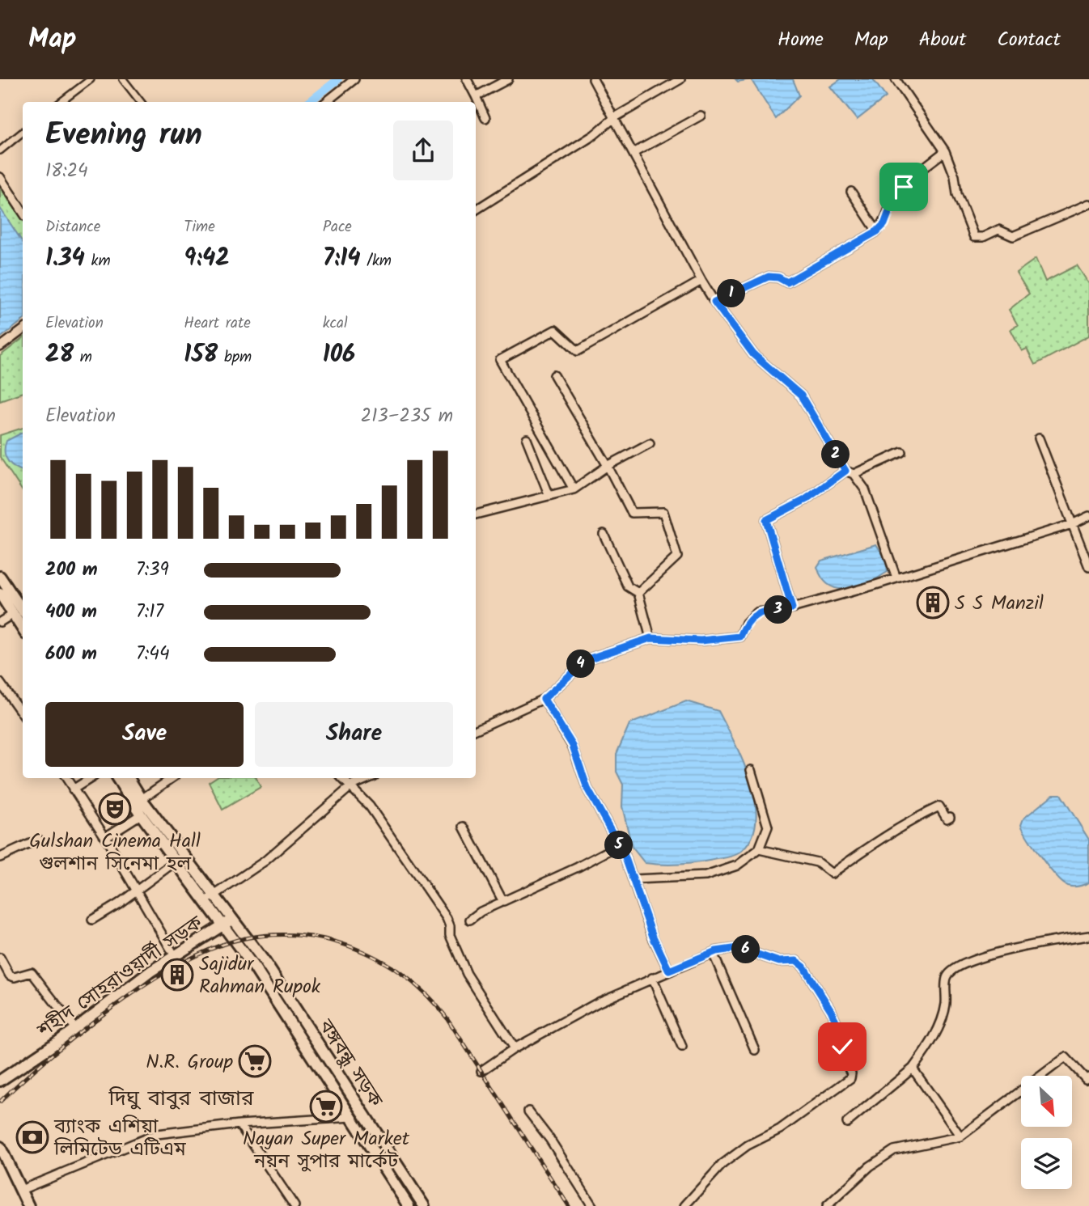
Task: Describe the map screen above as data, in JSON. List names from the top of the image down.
{
  "streets": {
    "main road": ["শহীদ সোহরাওয়ার্দী সড়ক", "বঙ্গবন্ধু সড়ক"]
  },
  "crossings": [
    ["শহীদ সোহরাওয়ার্দী সড়ক", "বঙ্গবন্ধু সড়ক"]
  ],
  "districts": ["দিঘু বাবুর বাজার"],
  "places": {
    "building": ["S S Manzil", "Sajidur Rahman Rupok"],
    "theatre": ["Gulshan Cinema Hall গুলশান সিনেমা হল"],
    "supermarket": ["N.R. Group", "Nayan Super Market নয়ন সুপার মার্কেট"],
    "bank": ["ব্যাংক এশিয়া লিমিটেড এটিএম"]
  },
  "north": "bottom right",
  "page": {
    "header": "Map",
    "nav": [
      "Home",
      "Map",
      "About",
      "Contact"
    ],
    "heading": ["Evening run", "18:24"],
    "stats": [
      ["Distance", "1.34 km"],
      ["Time", "9:42"],
      ["Pace", "7:14 /km"],
      ["Elevation", "28 m"],
      ["Heart rate", "158 bpm"],
      ["kcal", "106"]
    ],
    "pins": [
      "1",
      "2",
      "3",
      "4",
      "5",
      "6"
    ],
    "chart": ["Elevation", "213–235 m"],
    "list": [
      {
        "name": "200 m",
        "note": "7:39"
      },
      {
        "name": "400 m",
        "note": "7:17"
      },
      {
        "name": "600 m",
        "note": "7:44"
      }
    ],
    "buttons": ["Save", "Share"]
  }
}
